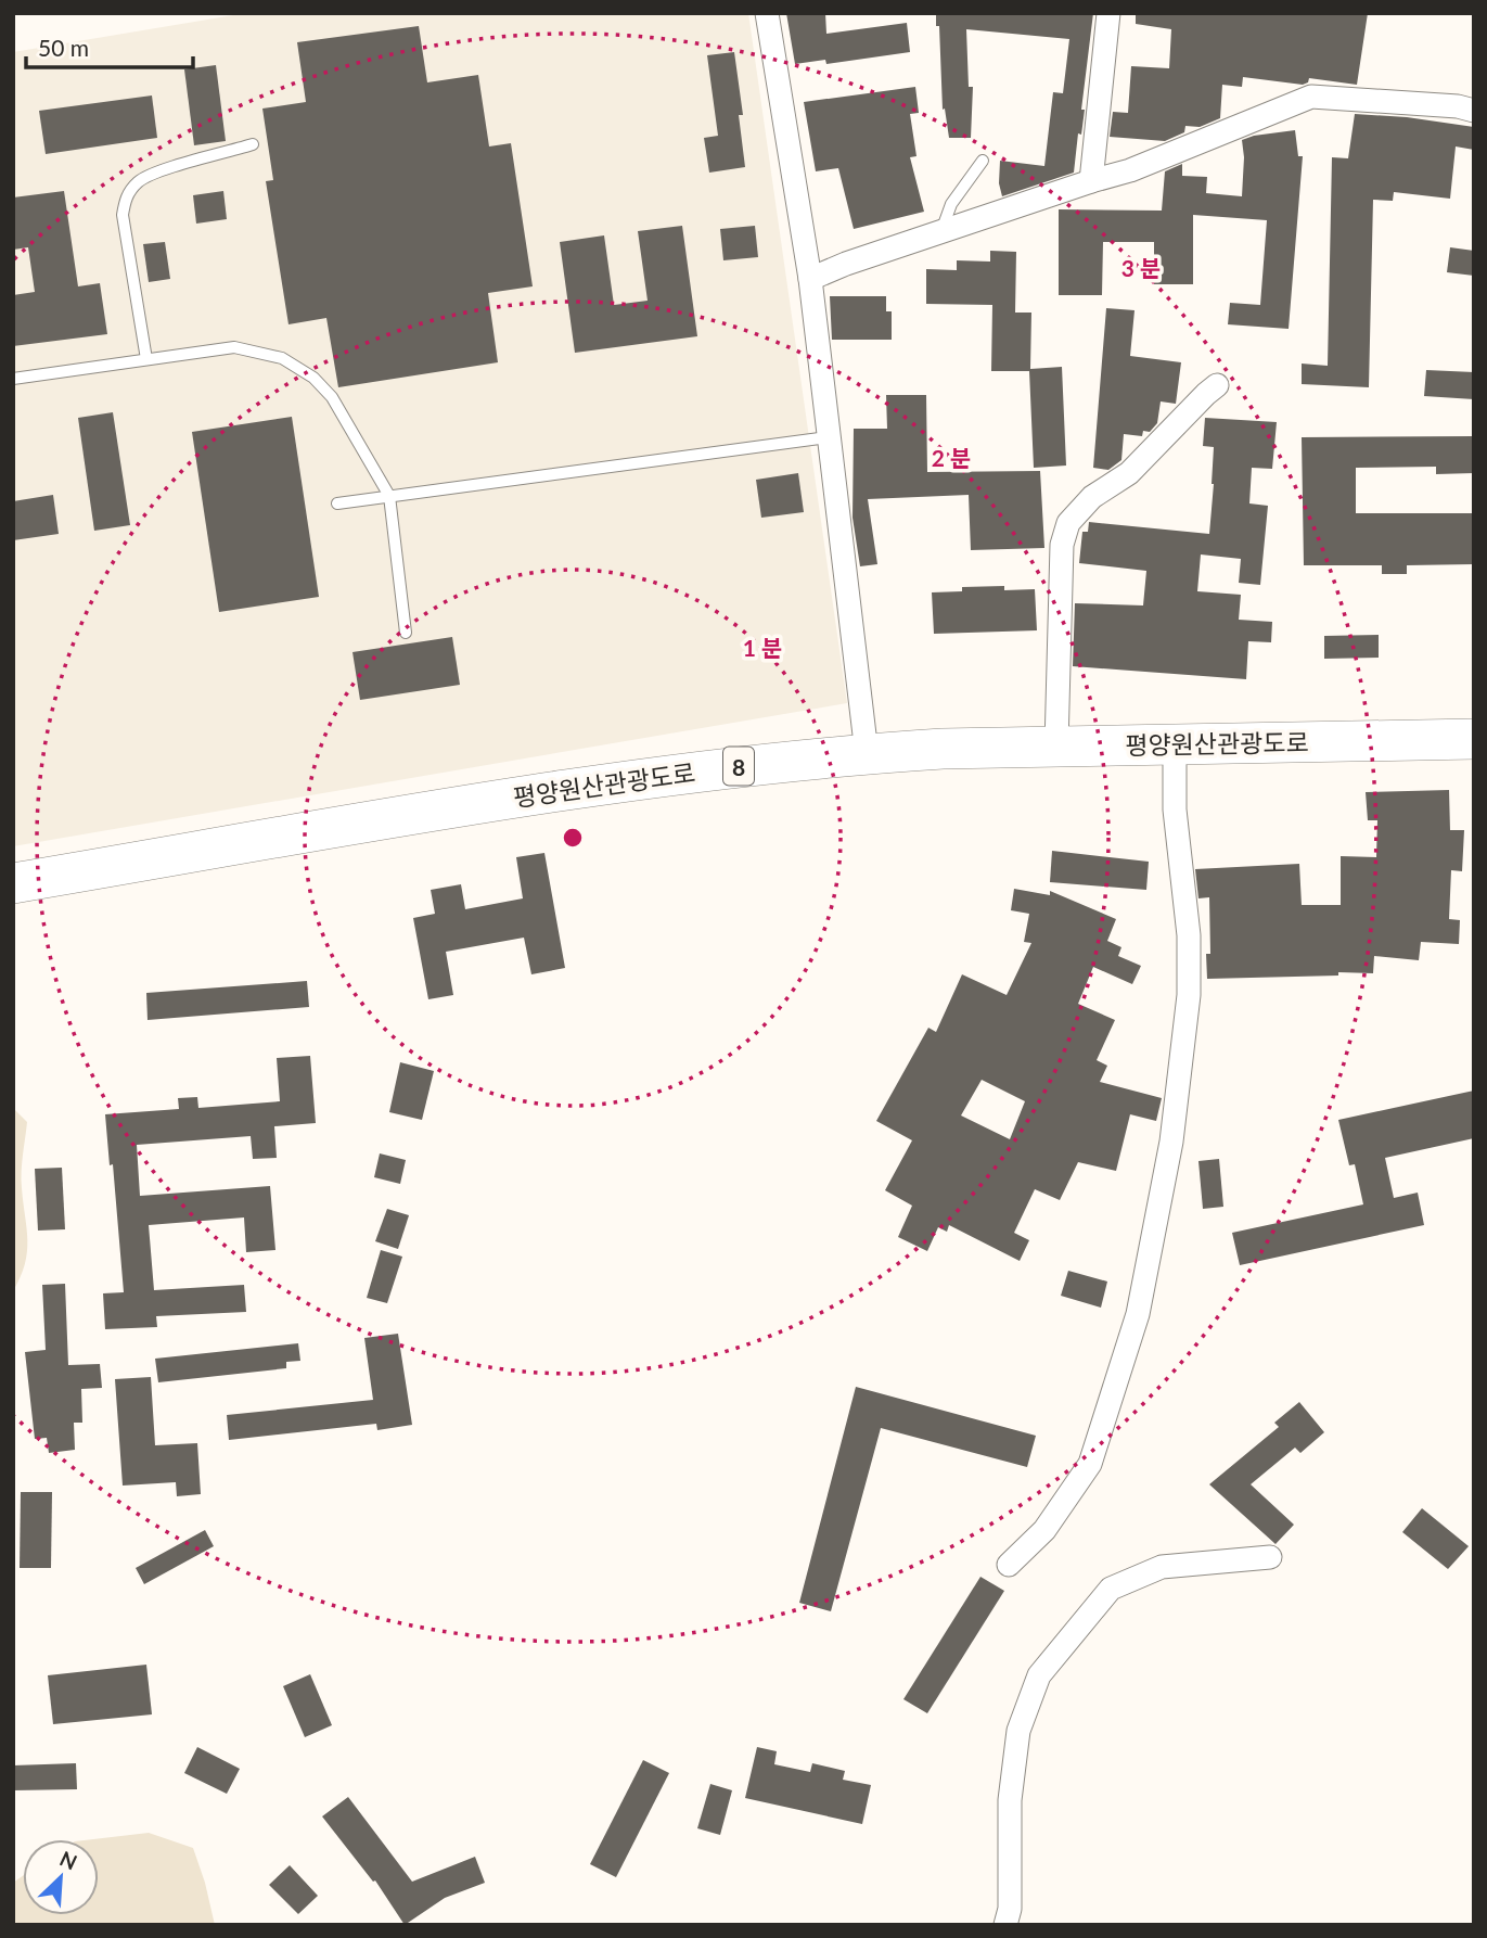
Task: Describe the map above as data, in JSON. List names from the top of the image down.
{
  "streets": {
    "highway": ["평양원산관광도로", "8"]
  },
  "scale_bar": "50 m",
  "north": "top right",
  "rings": ["3 분", "2 분", "1 분"]
}
